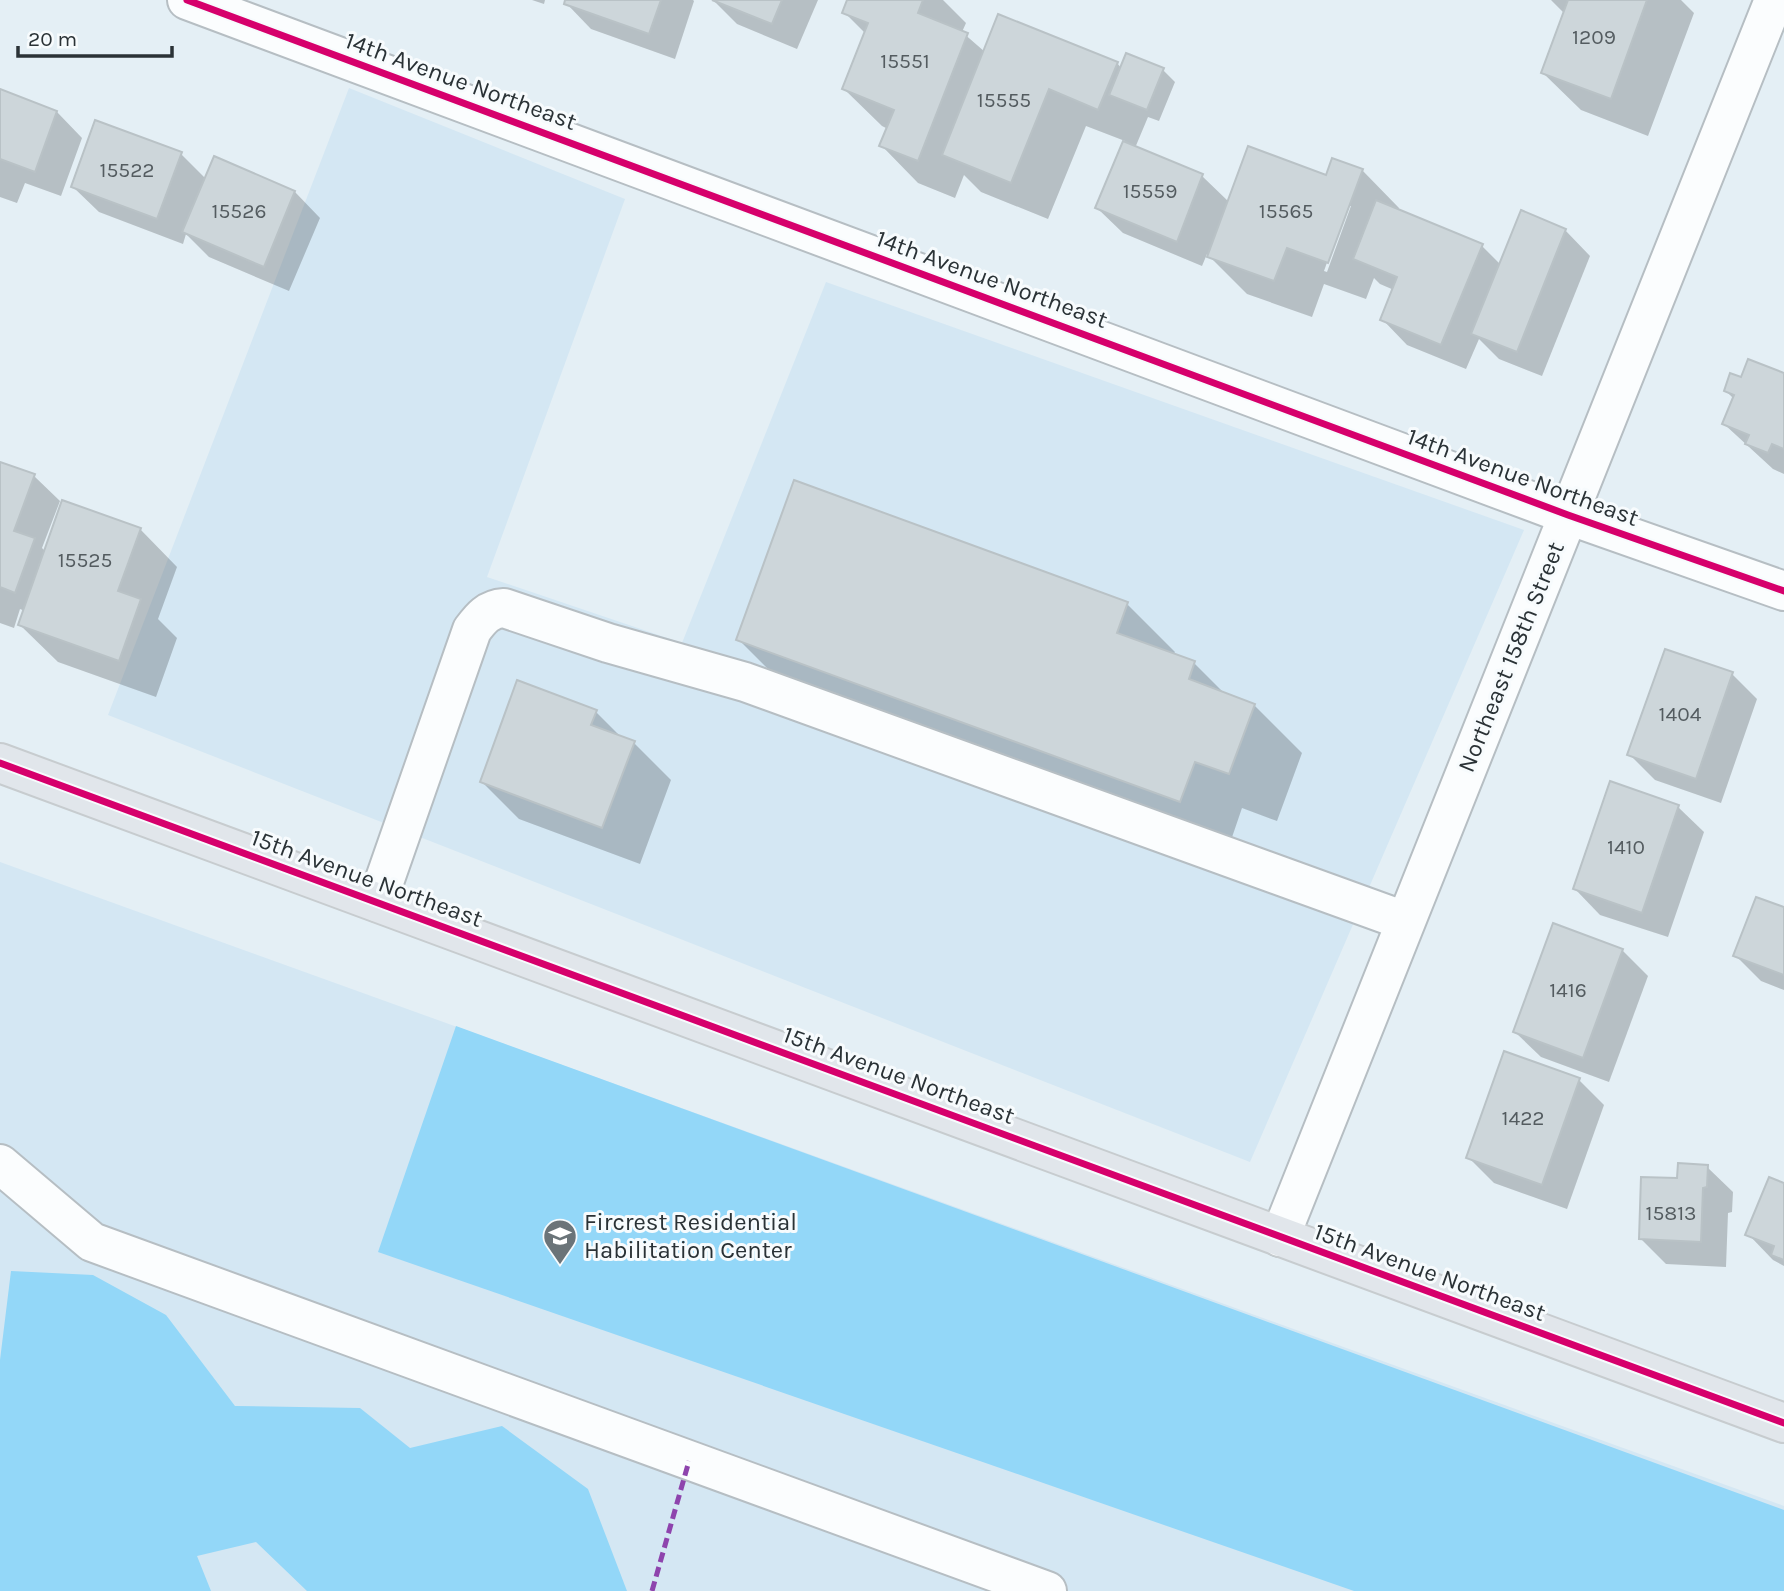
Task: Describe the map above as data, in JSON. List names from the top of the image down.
{
  "streets": {
    "main road": ["15th Avenue Northeast"],
    "street": ["14th Avenue Northeast", "Northeast 158th Street"]
  },
  "crossings": [
    ["14th Avenue Northeast", "Northeast 158th Street"],
    ["Northeast 158th Street", "15th Avenue Northeast"]
  ],
  "places": {
    "school or university": ["Fircrest Residential Habilitation Center"]
  },
  "house_numbers": [
    "1209",
    "15551",
    "15555",
    "15522",
    "15559",
    "15526",
    "15565",
    "15525",
    "1404",
    "1410",
    "1416",
    "1422",
    "15813"
  ],
  "scale_bar": "20 m"
}
